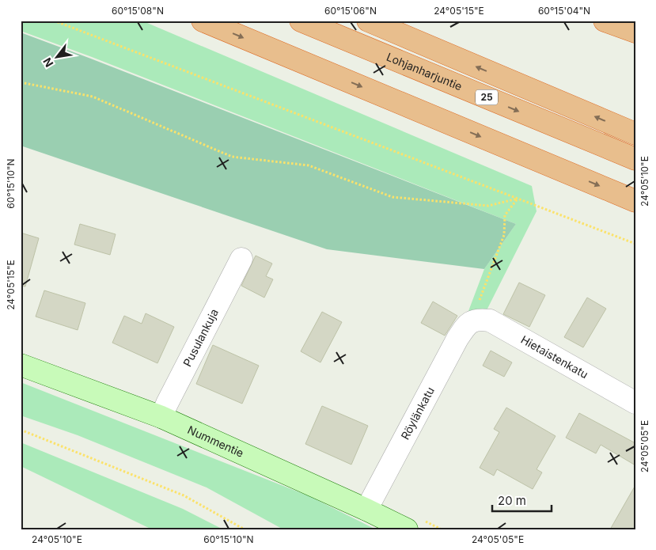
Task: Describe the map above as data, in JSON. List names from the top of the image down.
{
  "streets": {
    "highway": ["Lohjanharjuntie", "25"],
    "street": [
      "Pusulankuja",
      "Hietaistenkatu",
      "Röylänkatu",
      "Nummentie"
    ]
  },
  "crossings": [
    ["Pusulankuja", "Nummentie"],
    ["Hietaistenkatu", "Röylänkatu"],
    ["Röylänkatu", "Nummentie"]
  ],
  "scale_bar": "20 m",
  "north": "bottom left",
  "coordinates": [
    "60°15'08\"N",
    "60°15'06\"N",
    "24°05'15\"E",
    "60°15'04\"N",
    "24°05'10\"E",
    "60°15'10\"N",
    "24°05'05\"E"
  ]
}
